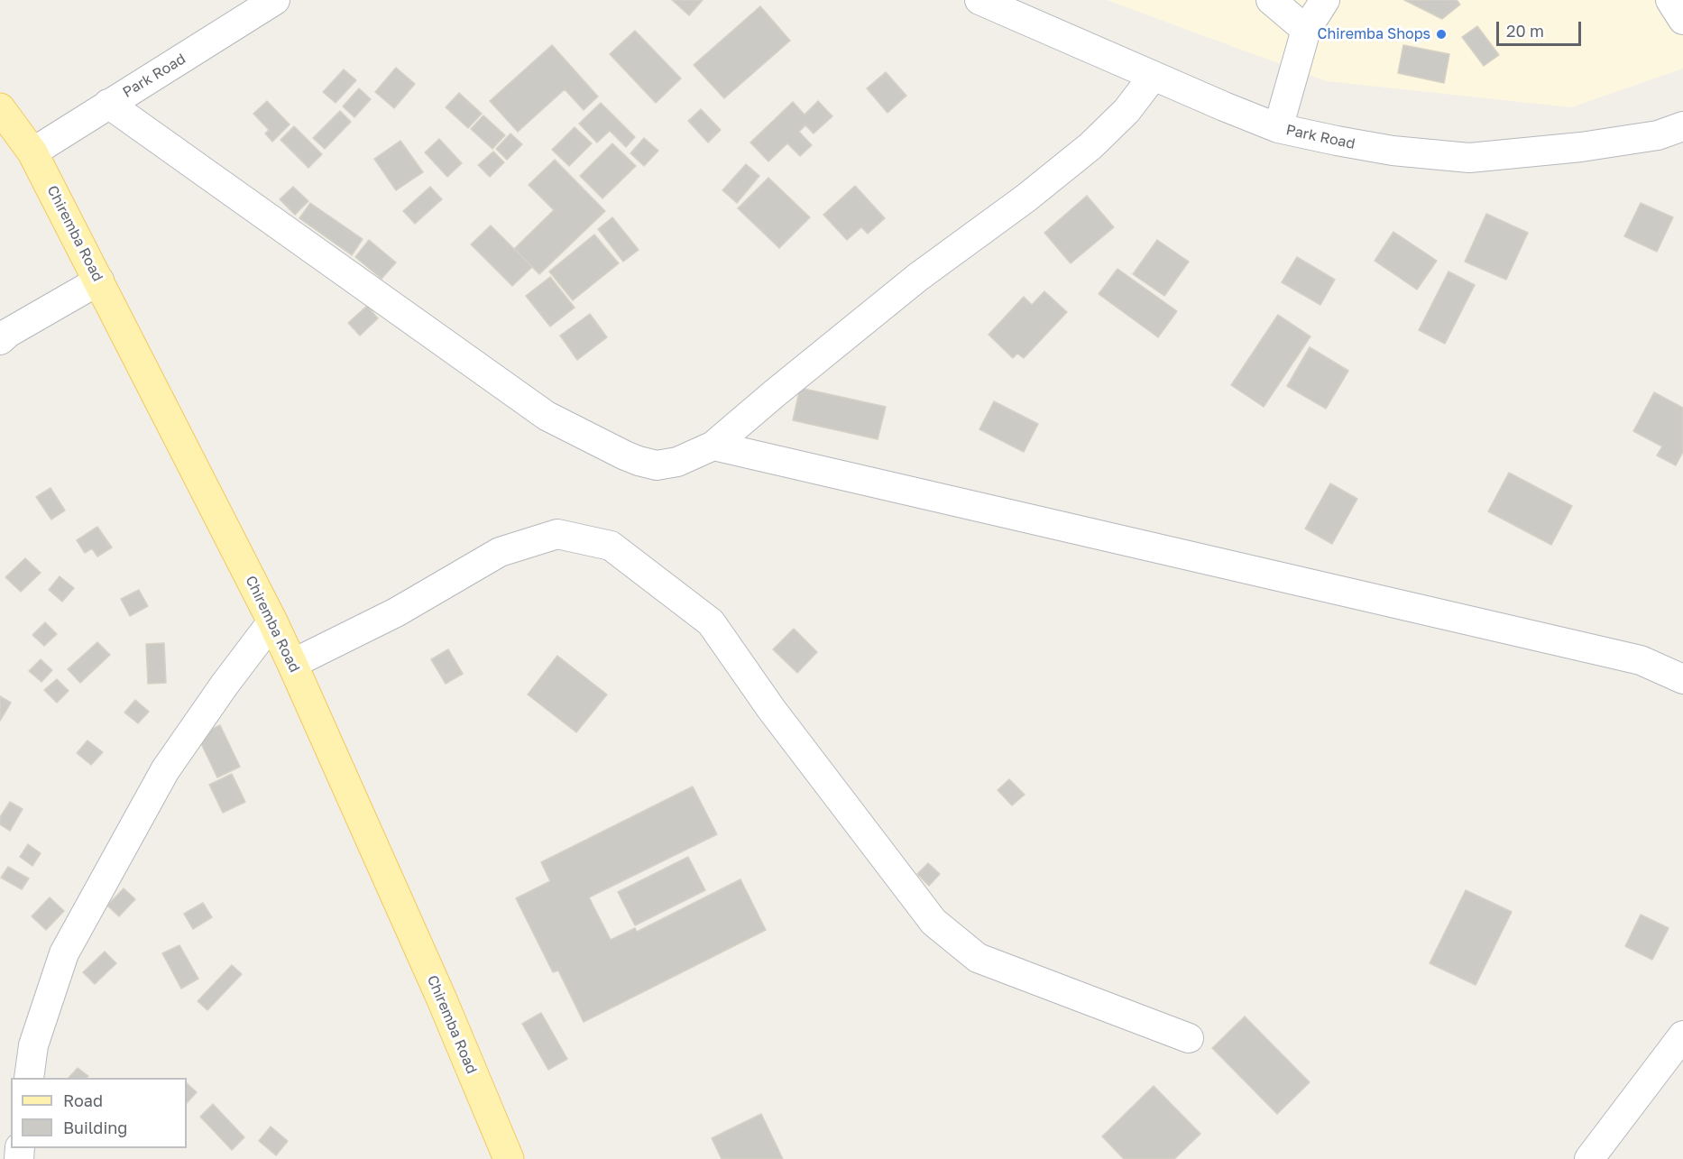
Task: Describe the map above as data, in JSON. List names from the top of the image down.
{
  "streets": {
    "main road": ["Chiremba Road"],
    "street": ["Park Road"]
  },
  "crossings": [
    ["Park Road", "Chiremba Road"]
  ],
  "places": ["Chiremba Shops"],
  "legend": ["Road", "Building"],
  "scale_bar": "20 m"
}
